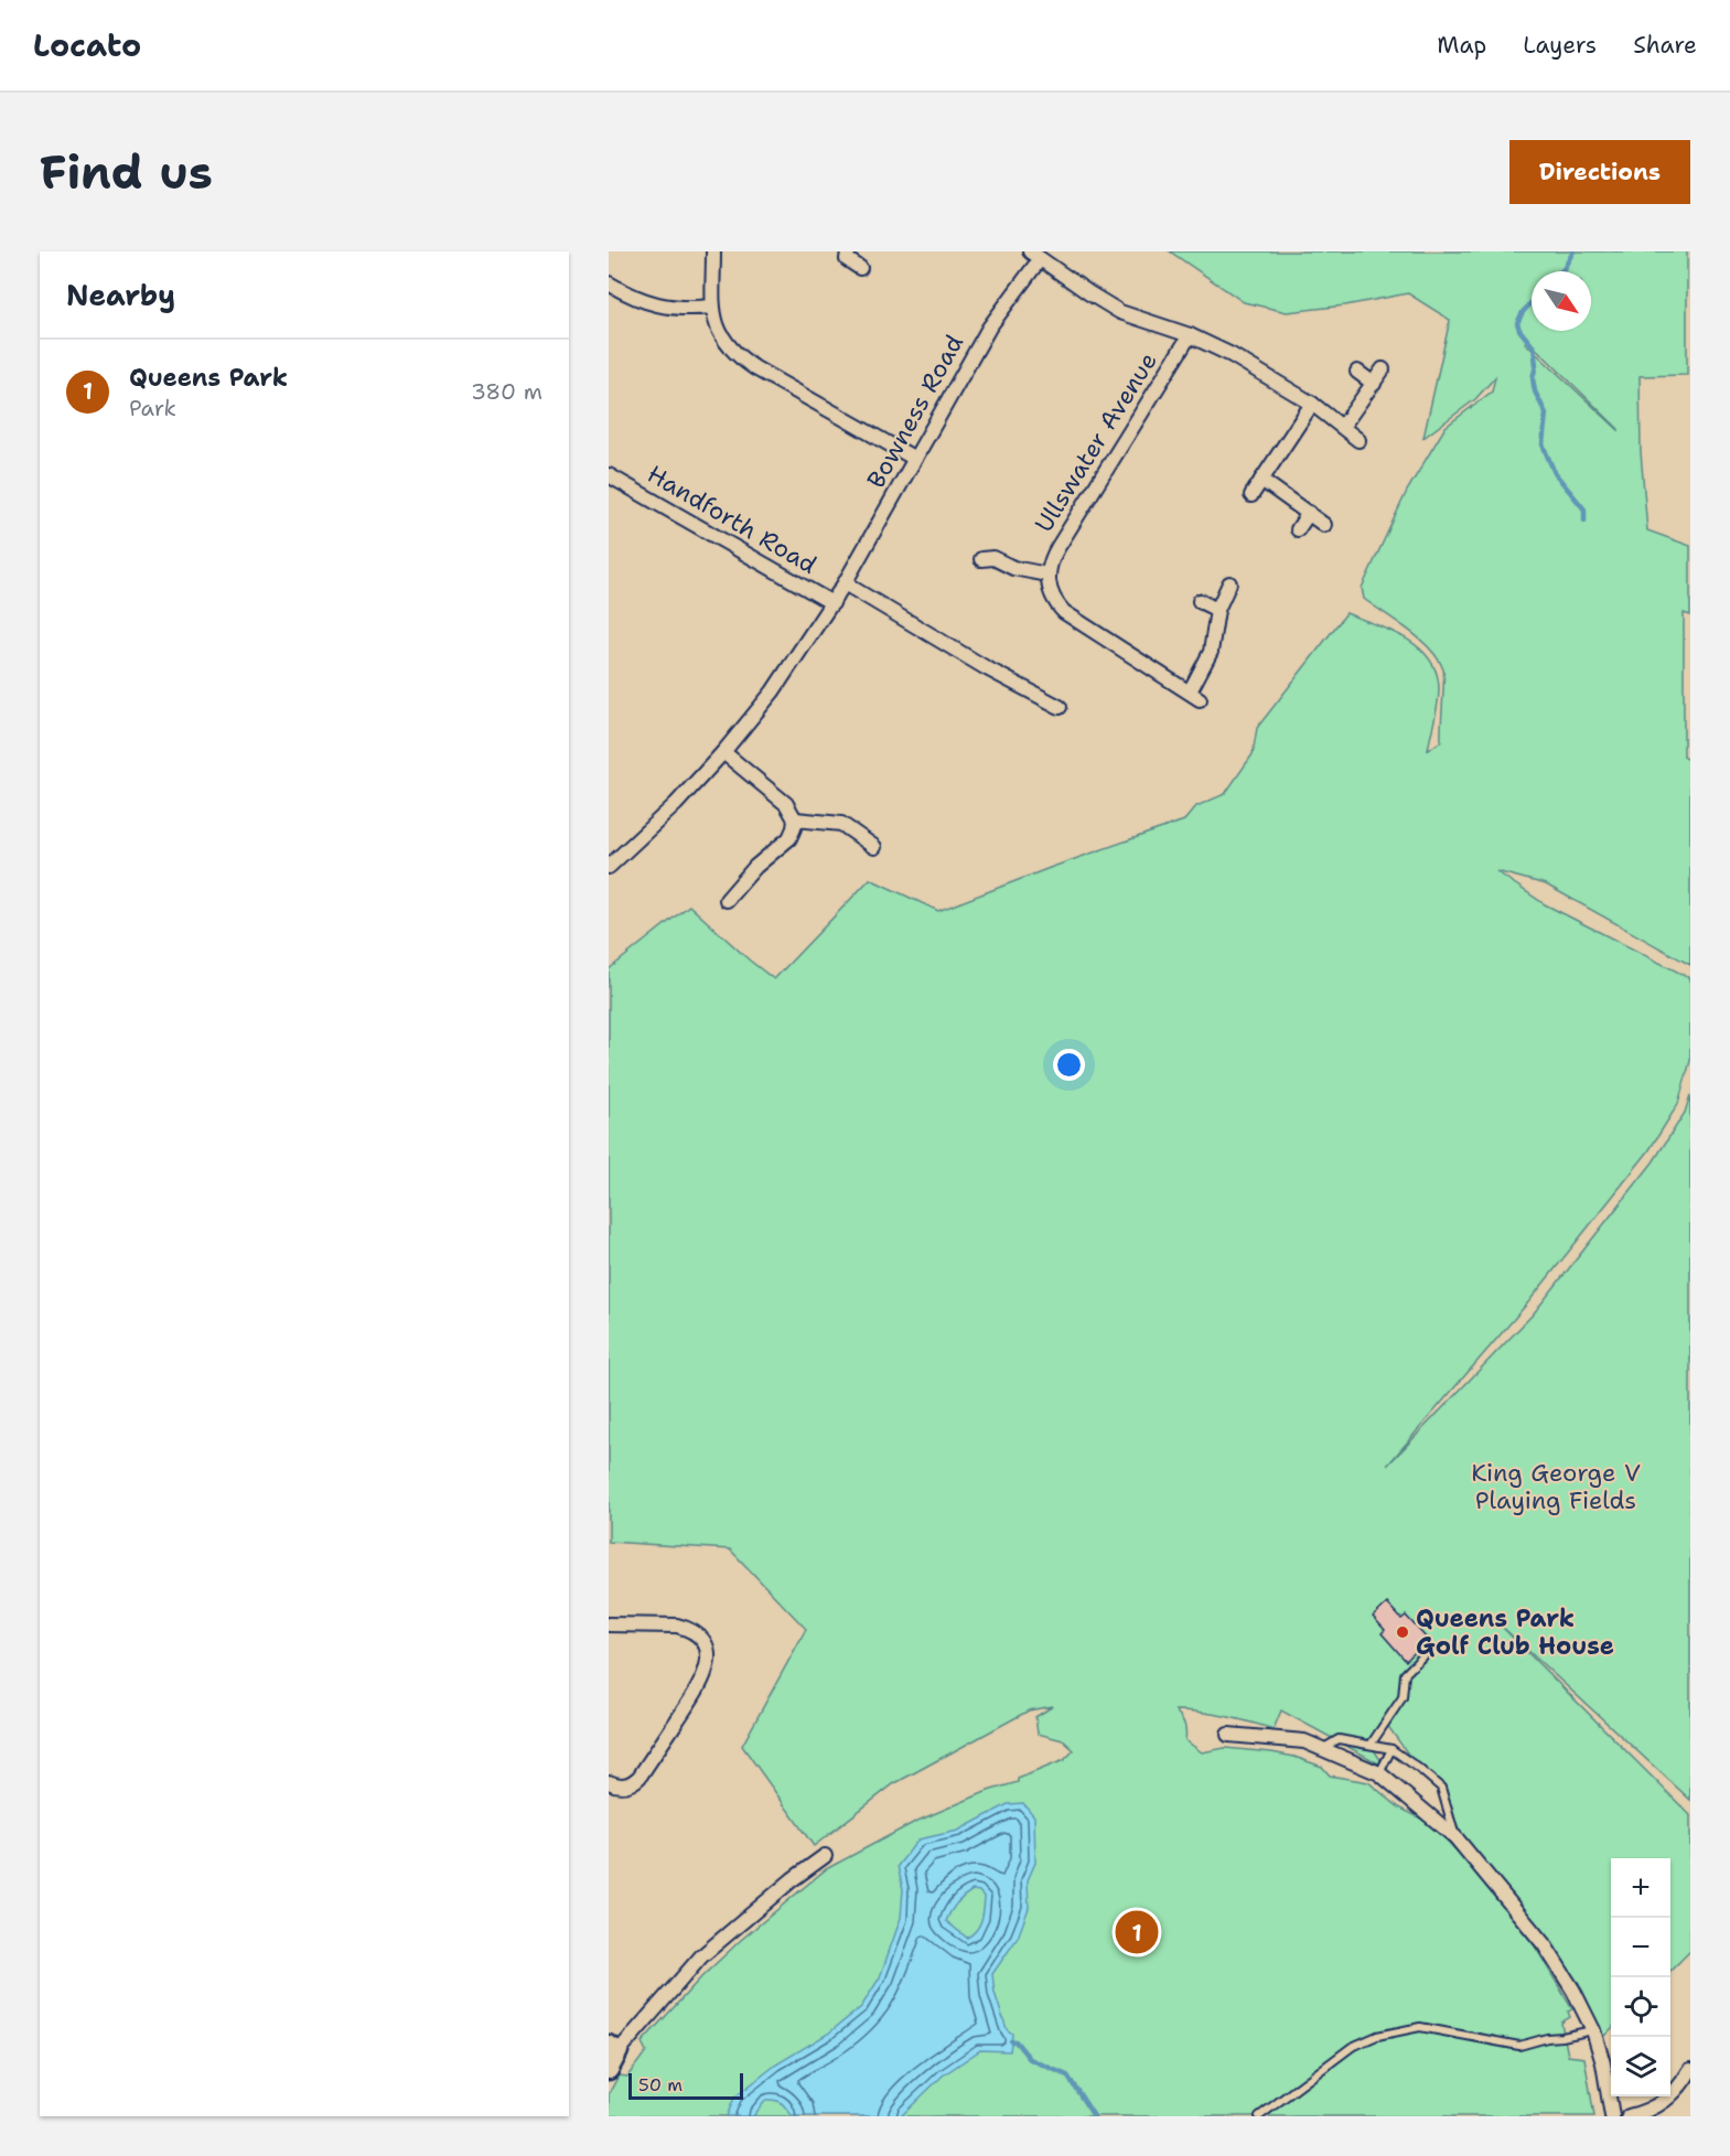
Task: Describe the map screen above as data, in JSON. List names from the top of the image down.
{
  "streets": {
    "street": ["Bowness Road", "Ullswater Avenue", "Handforth Road"]
  },
  "crossings": [
    ["Bowness Road", "Handforth Road"]
  ],
  "parks": ["King George V Playing Fields"],
  "places": ["Queens Park Golf Club House"],
  "scale_bar": "50 m",
  "north": "bottom right",
  "page": {
    "header": "Locato",
    "nav": ["Map", "Layers", "Share"],
    "buttons": "Directions",
    "title": "Find us",
    "heading": "Nearby",
    "list": [
      {
        "mark": "1",
        "name": "Queens Park",
        "note": "Park",
        "value": "380 m"
      }
    ],
    "map_buttons": ["+", "−"],
    "pins": "1",
    "scale": "50 m"
  }
}
